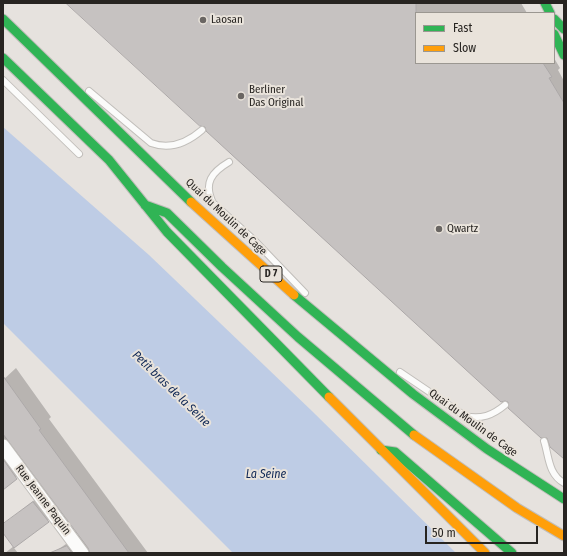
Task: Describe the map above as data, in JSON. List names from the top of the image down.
{
  "streets": {
    "main road": ["Quai du Moulin de Cage", "D 7"],
    "street": ["Rue Jeanne Paquin"]
  },
  "water": ["Petit bras de la Seine", "La Seine"],
  "places": ["Laosan", "Berliner Das Original", "Qwartz"],
  "legend": ["Fast", "Slow"],
  "scale_bar": "50 m"
}
